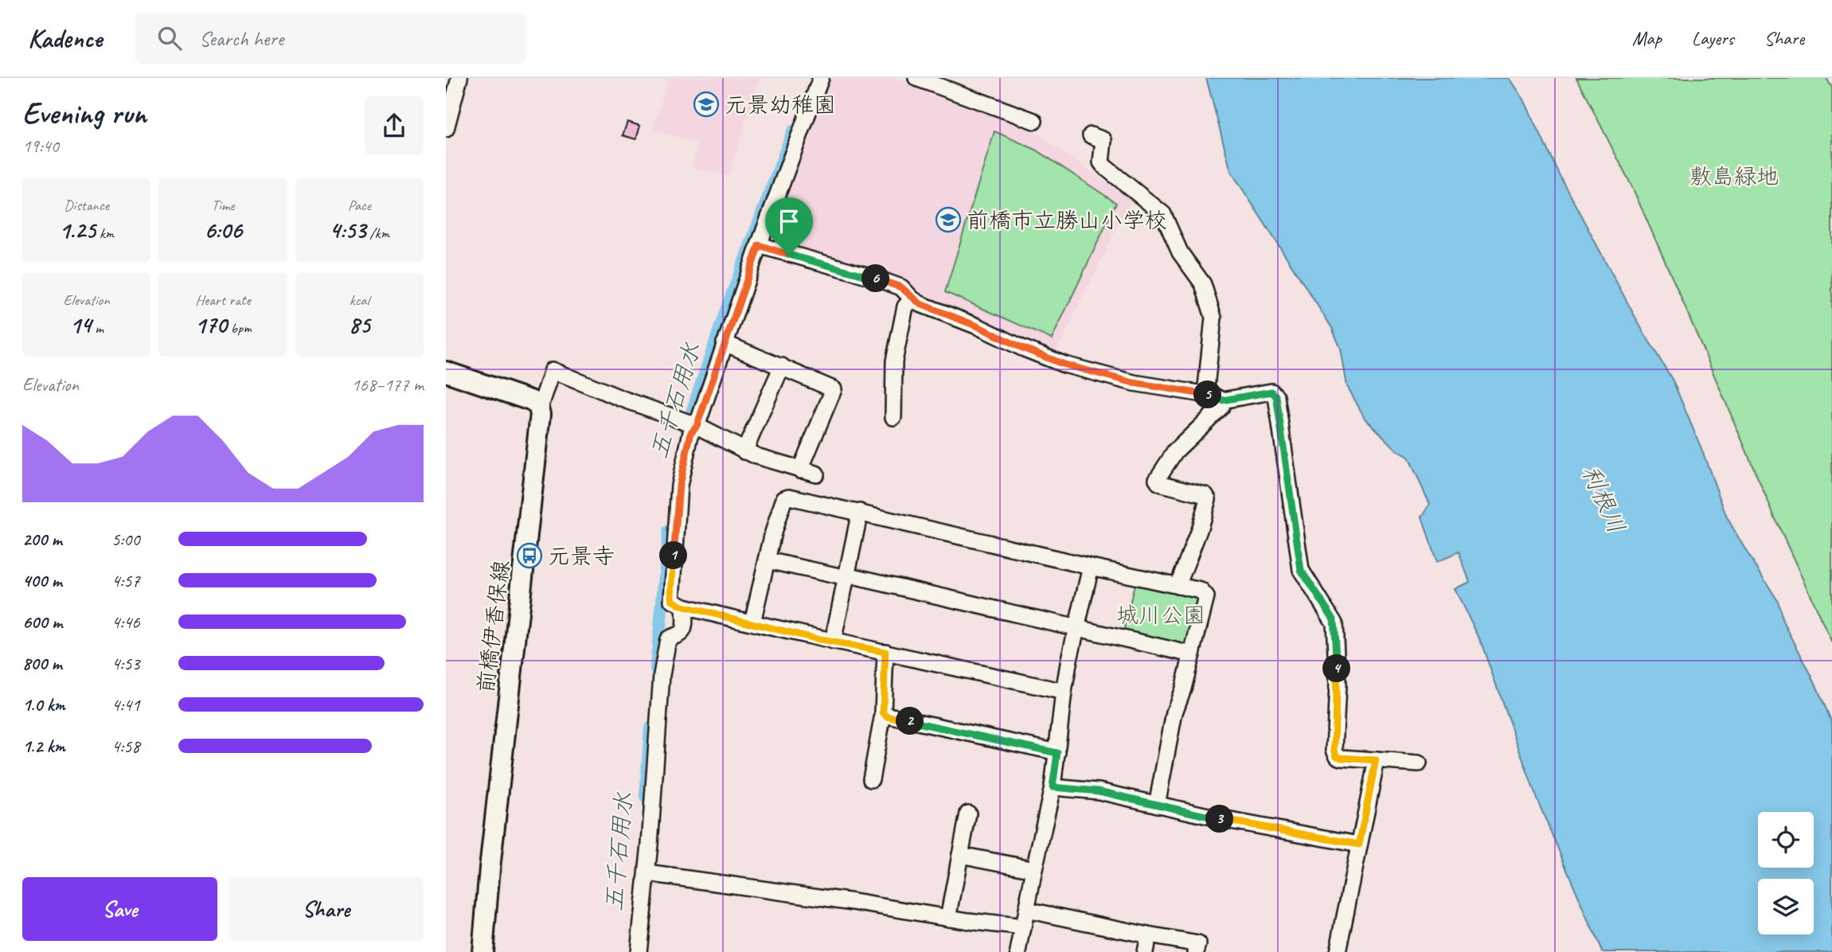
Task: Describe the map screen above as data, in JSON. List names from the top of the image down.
{
  "streets": {
    "main road": ["前橋伊香保線"]
  },
  "water": ["五千石用水", "利根川"],
  "parks": ["敷島緑地", "城川公園"],
  "places": {
    "school or university": ["元景幼稚園", "前橋市立勝山小学校"],
    "bus stop": ["元景寺"]
  },
  "page": {
    "header": "Kadence",
    "search": "Search here",
    "nav": ["Map", "Layers", "Share"],
    "heading": ["Evening run", "19:40"],
    "stats": [
      ["Distance", "1.25 km"],
      ["Time", "6:06"],
      ["Pace", "4:53 /km"],
      ["Elevation", "14 m"],
      ["Heart rate", "170 bpm"],
      ["kcal", "85"]
    ],
    "pins": [
      "6",
      "5",
      "1",
      "4",
      "2",
      "3"
    ],
    "chart": ["Elevation", "168–177 m"],
    "list": [
      {
        "name": "200 m",
        "note": "5:00"
      },
      {
        "name": "400 m",
        "note": "4:57"
      },
      {
        "name": "600 m",
        "note": "4:46"
      },
      {
        "name": "800 m",
        "note": "4:53"
      },
      {
        "name": "1.0 km",
        "note": "4:41"
      },
      {
        "name": "1.2 km",
        "note": "4:58"
      }
    ],
    "buttons": ["Save", "Share"]
  }
}
